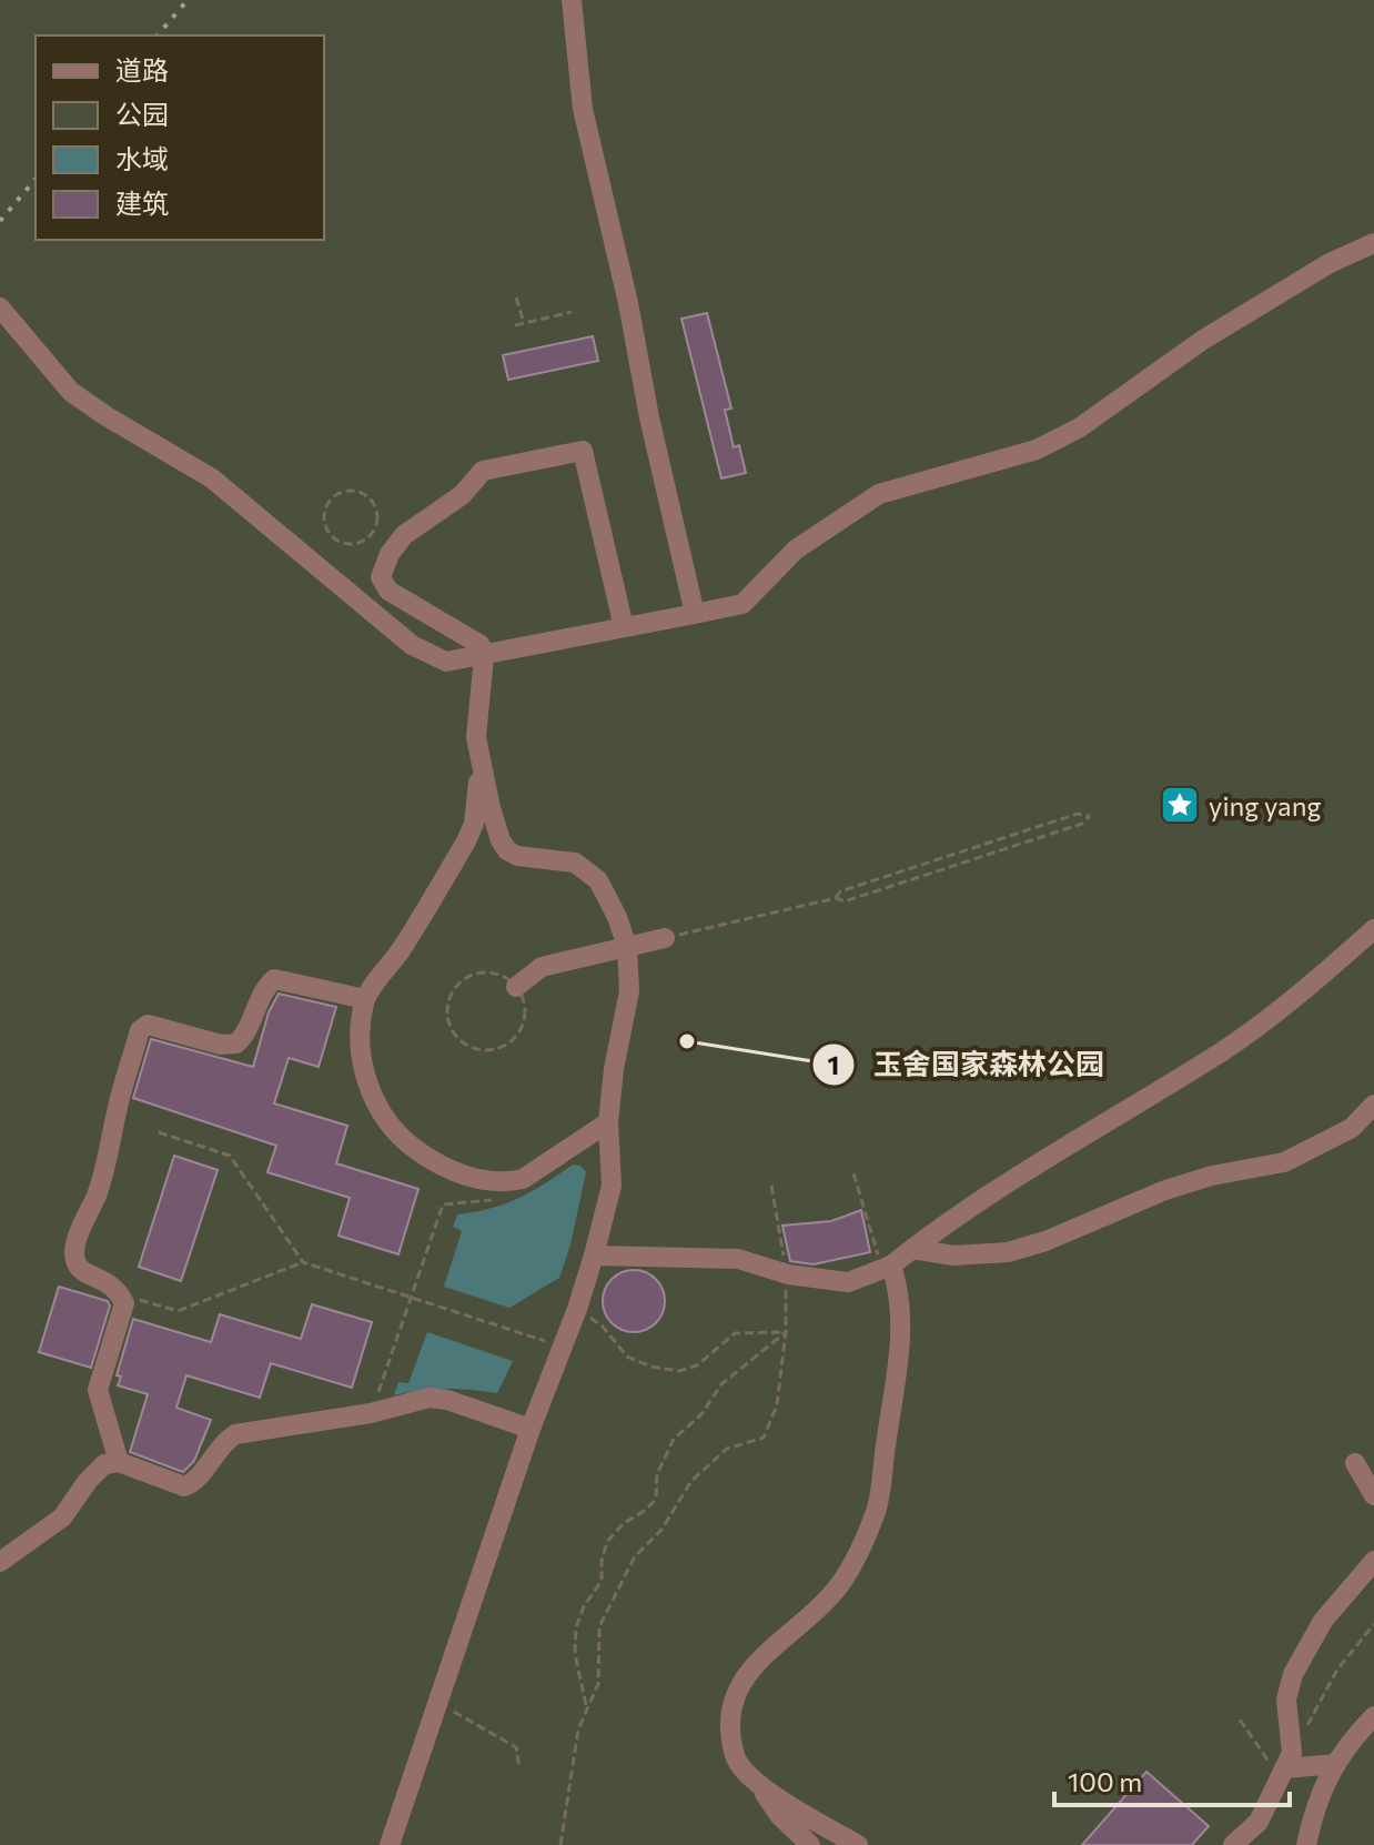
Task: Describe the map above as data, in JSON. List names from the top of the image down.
{
  "places": {
    "place": ["ying yang"],
    "other": ["玉舍国家森林公园"]
  },
  "legend": [
    "道路",
    "公园",
    "水域",
    "建筑"
  ],
  "scale_bar": "100 m"
}
